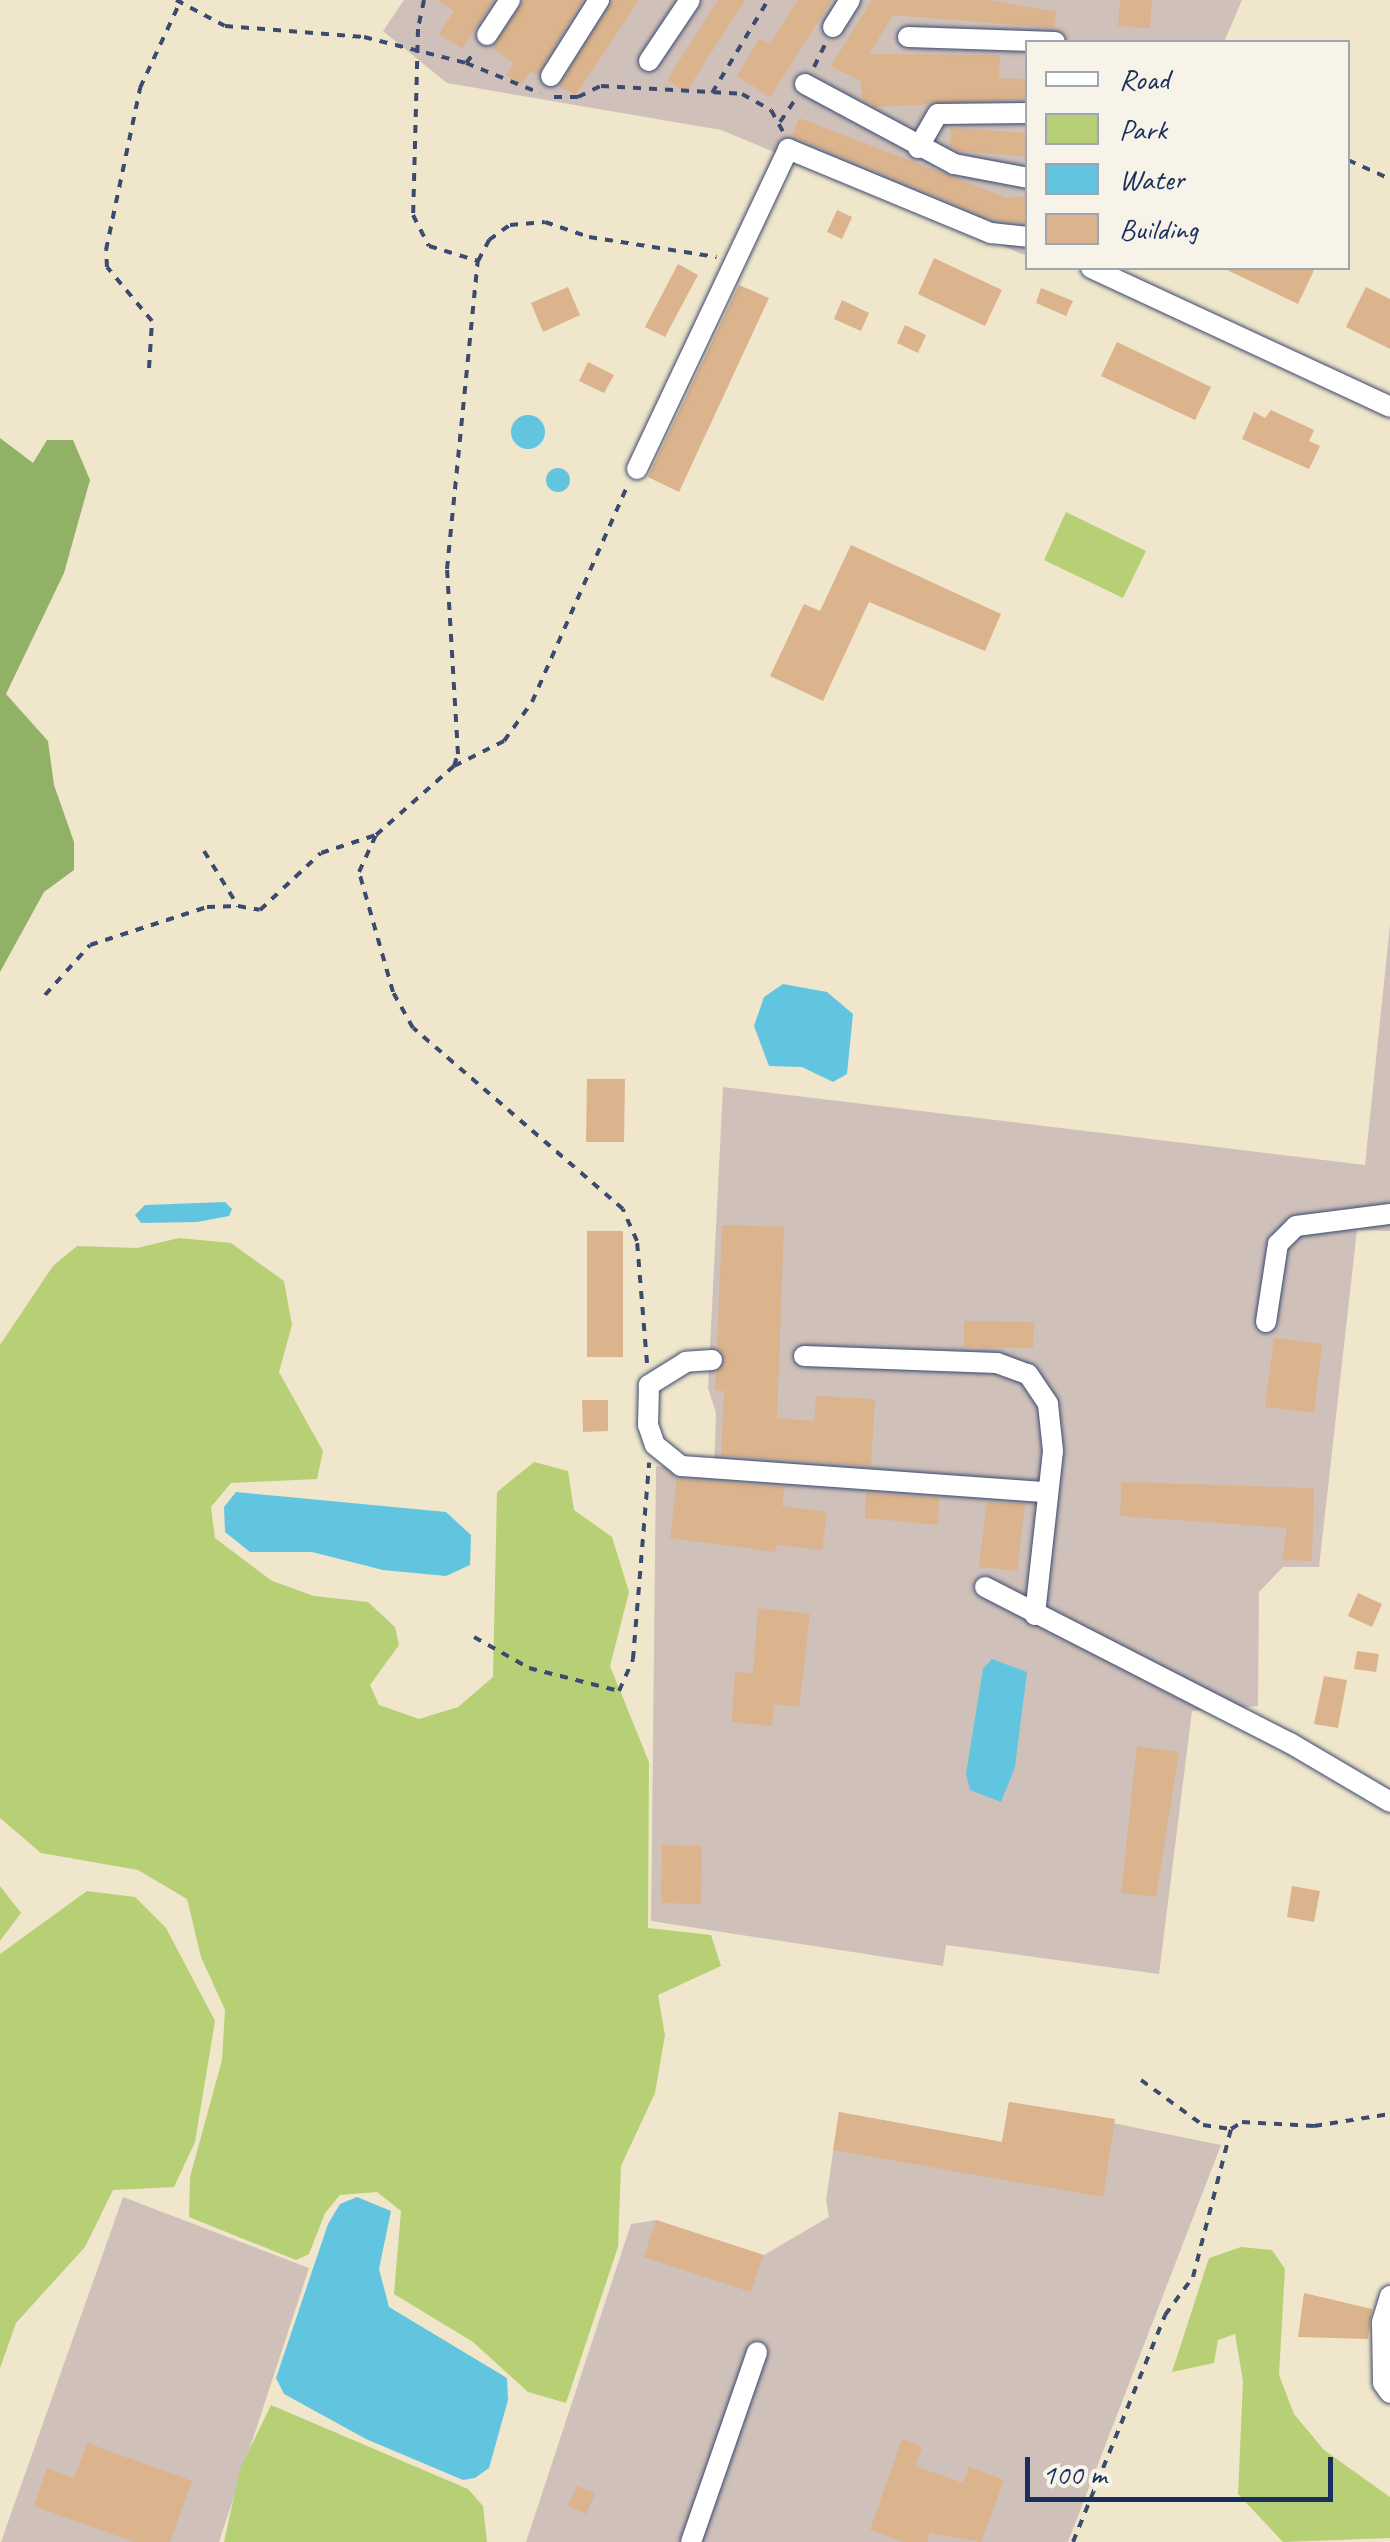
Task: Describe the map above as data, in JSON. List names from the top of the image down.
{
  "legend": [
    "Road",
    "Park",
    "Water",
    "Building"
  ],
  "scale_bar": "100 m"
}
